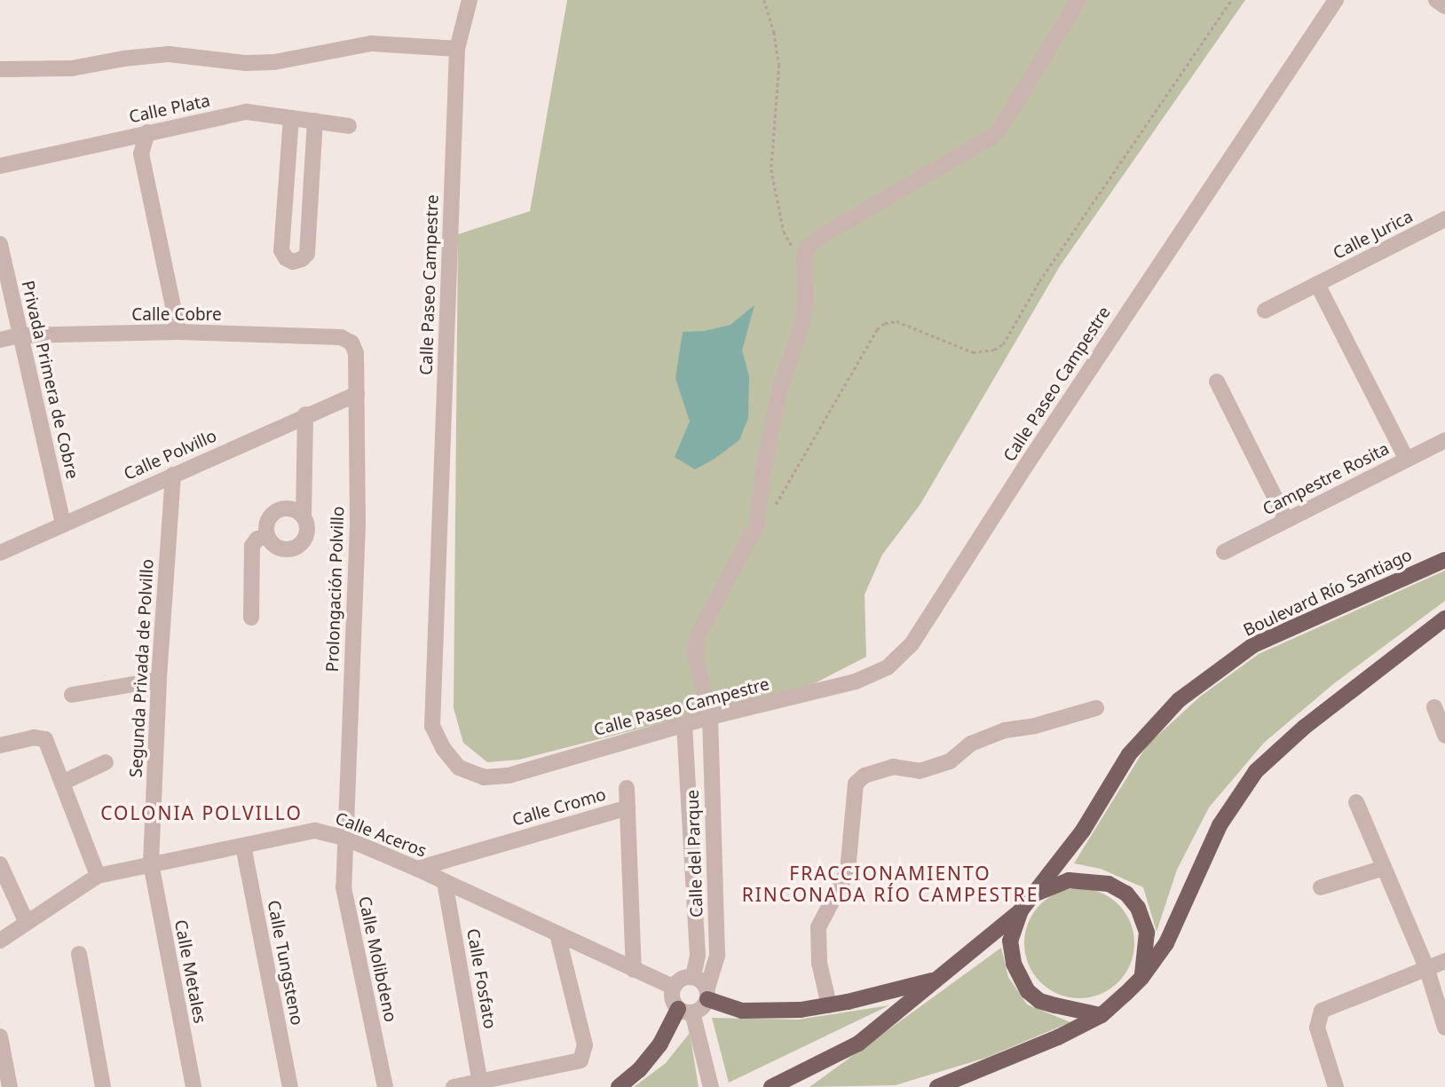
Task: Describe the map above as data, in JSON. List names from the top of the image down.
{
  "streets": {
    "main road": ["Boulevard Río Santiago"],
    "street": [
      "Calle Plata",
      "Calle Jurica",
      "Calle Paseo Campestre",
      "Calle Cobre",
      "Privada Primera de Cobre",
      "Calle Polvillo",
      "Campestre Rosita",
      "Prolongación Polvillo",
      "Segunda Privada de Polvillo",
      "Calle Cromo",
      "Calle Aceros",
      "Calle del Parque",
      "Calle Molibdeno",
      "Calle Tungsteno",
      "Calle Metales",
      "Calle Fosfato"
    ]
  },
  "crossings": [
    ["Calle Paseo Campestre", "Calle del Parque"],
    ["Calle Cobre", "Privada Primera de Cobre"],
    ["Calle Cobre", "Prolongación Polvillo"],
    ["Privada Primera de Cobre", "Calle Polvillo"],
    ["Calle Polvillo", "Prolongación Polvillo"],
    ["Calle Polvillo", "Segunda Privada de Polvillo"],
    ["Prolongación Polvillo", "Calle Aceros"],
    ["Prolongación Polvillo", "Calle Molibdeno"],
    ["Segunda Privada de Polvillo", "Calle Aceros"],
    ["Segunda Privada de Polvillo", "Calle Metales"],
    ["Calle Cromo", "Calle Aceros"],
    ["Calle Aceros", "Calle del Parque"],
    ["Calle Aceros", "Calle Molibdeno"],
    ["Calle Aceros", "Calle Tungsteno"],
    ["Calle Aceros", "Calle Metales"],
    ["Calle Aceros", "Calle Fosfato"]
  ],
  "districts": ["COLONIA POLVILLO", "FRACCIONAMIENTO RINCONADA RÍO CAMPESTRE"]
}
